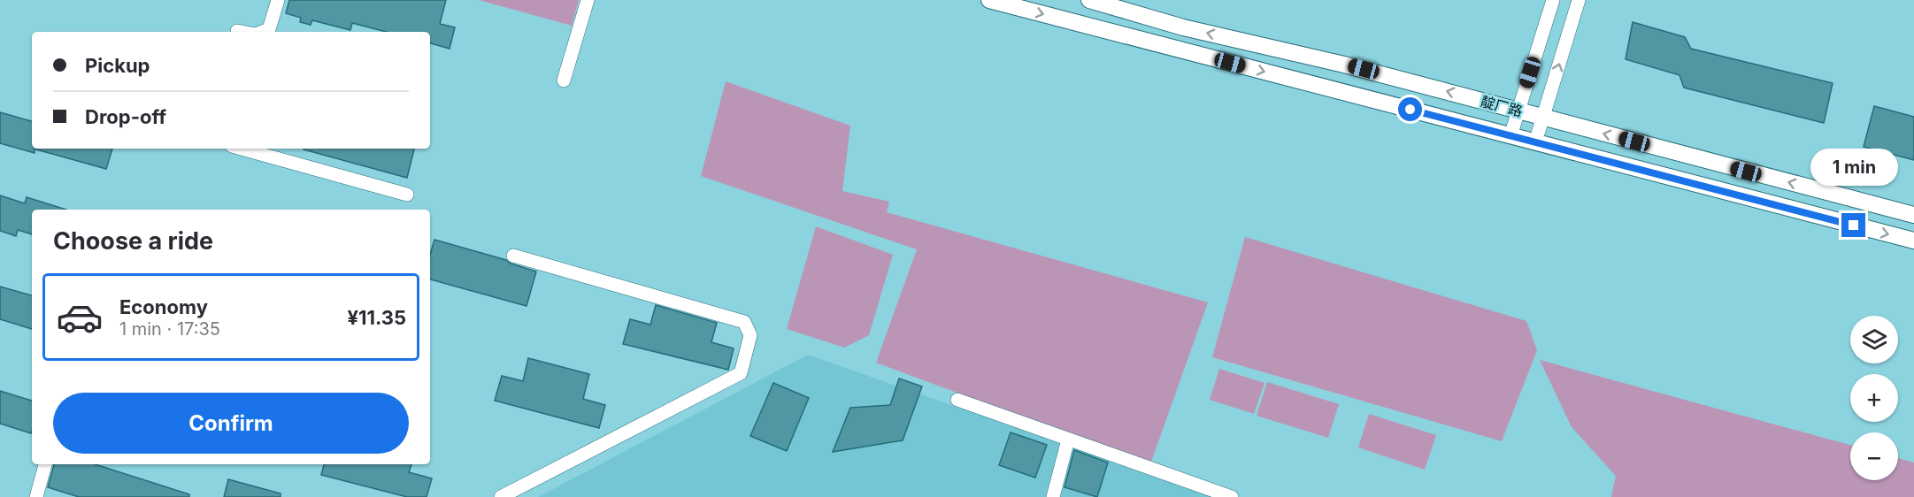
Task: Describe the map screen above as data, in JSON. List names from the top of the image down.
{
  "streets": {
    "main road": ["靛厂路"]
  },
  "page": {
    "banner": ["Pickup", "Drop-off"],
    "bubble": "1 min",
    "heading": "Choose a ride",
    "list": [
      {
        "name": "Economy",
        "note": "1 min · 17:35",
        "value": "¥11.35"
      }
    ],
    "map_buttons": ["+", "−"],
    "buttons": "Confirm"
  }
}
